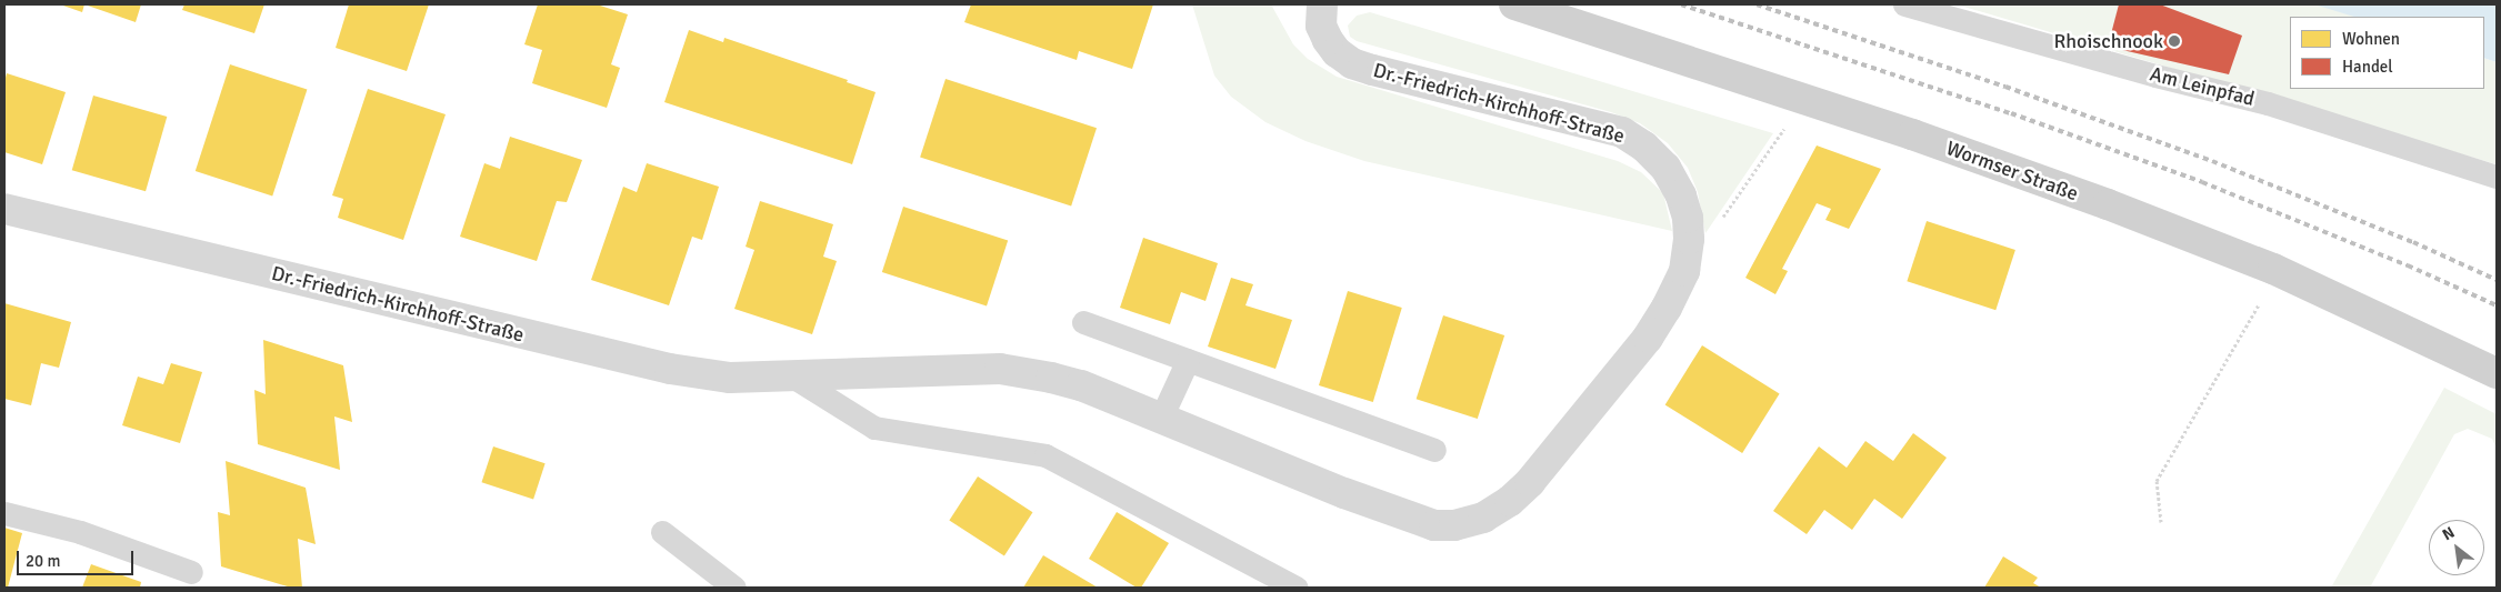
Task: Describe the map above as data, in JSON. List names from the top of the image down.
{
  "streets": {
    "main road": ["Wormser Straße"],
    "street": ["Dr.-Friedrich-Kirchhoff-Straße"],
    "lane": ["Am Leinpfad"]
  },
  "places": ["Rhoischnook"],
  "legend": ["Wohnen", "Handel"],
  "scale_bar": "20 m",
  "north": "top left"
}
